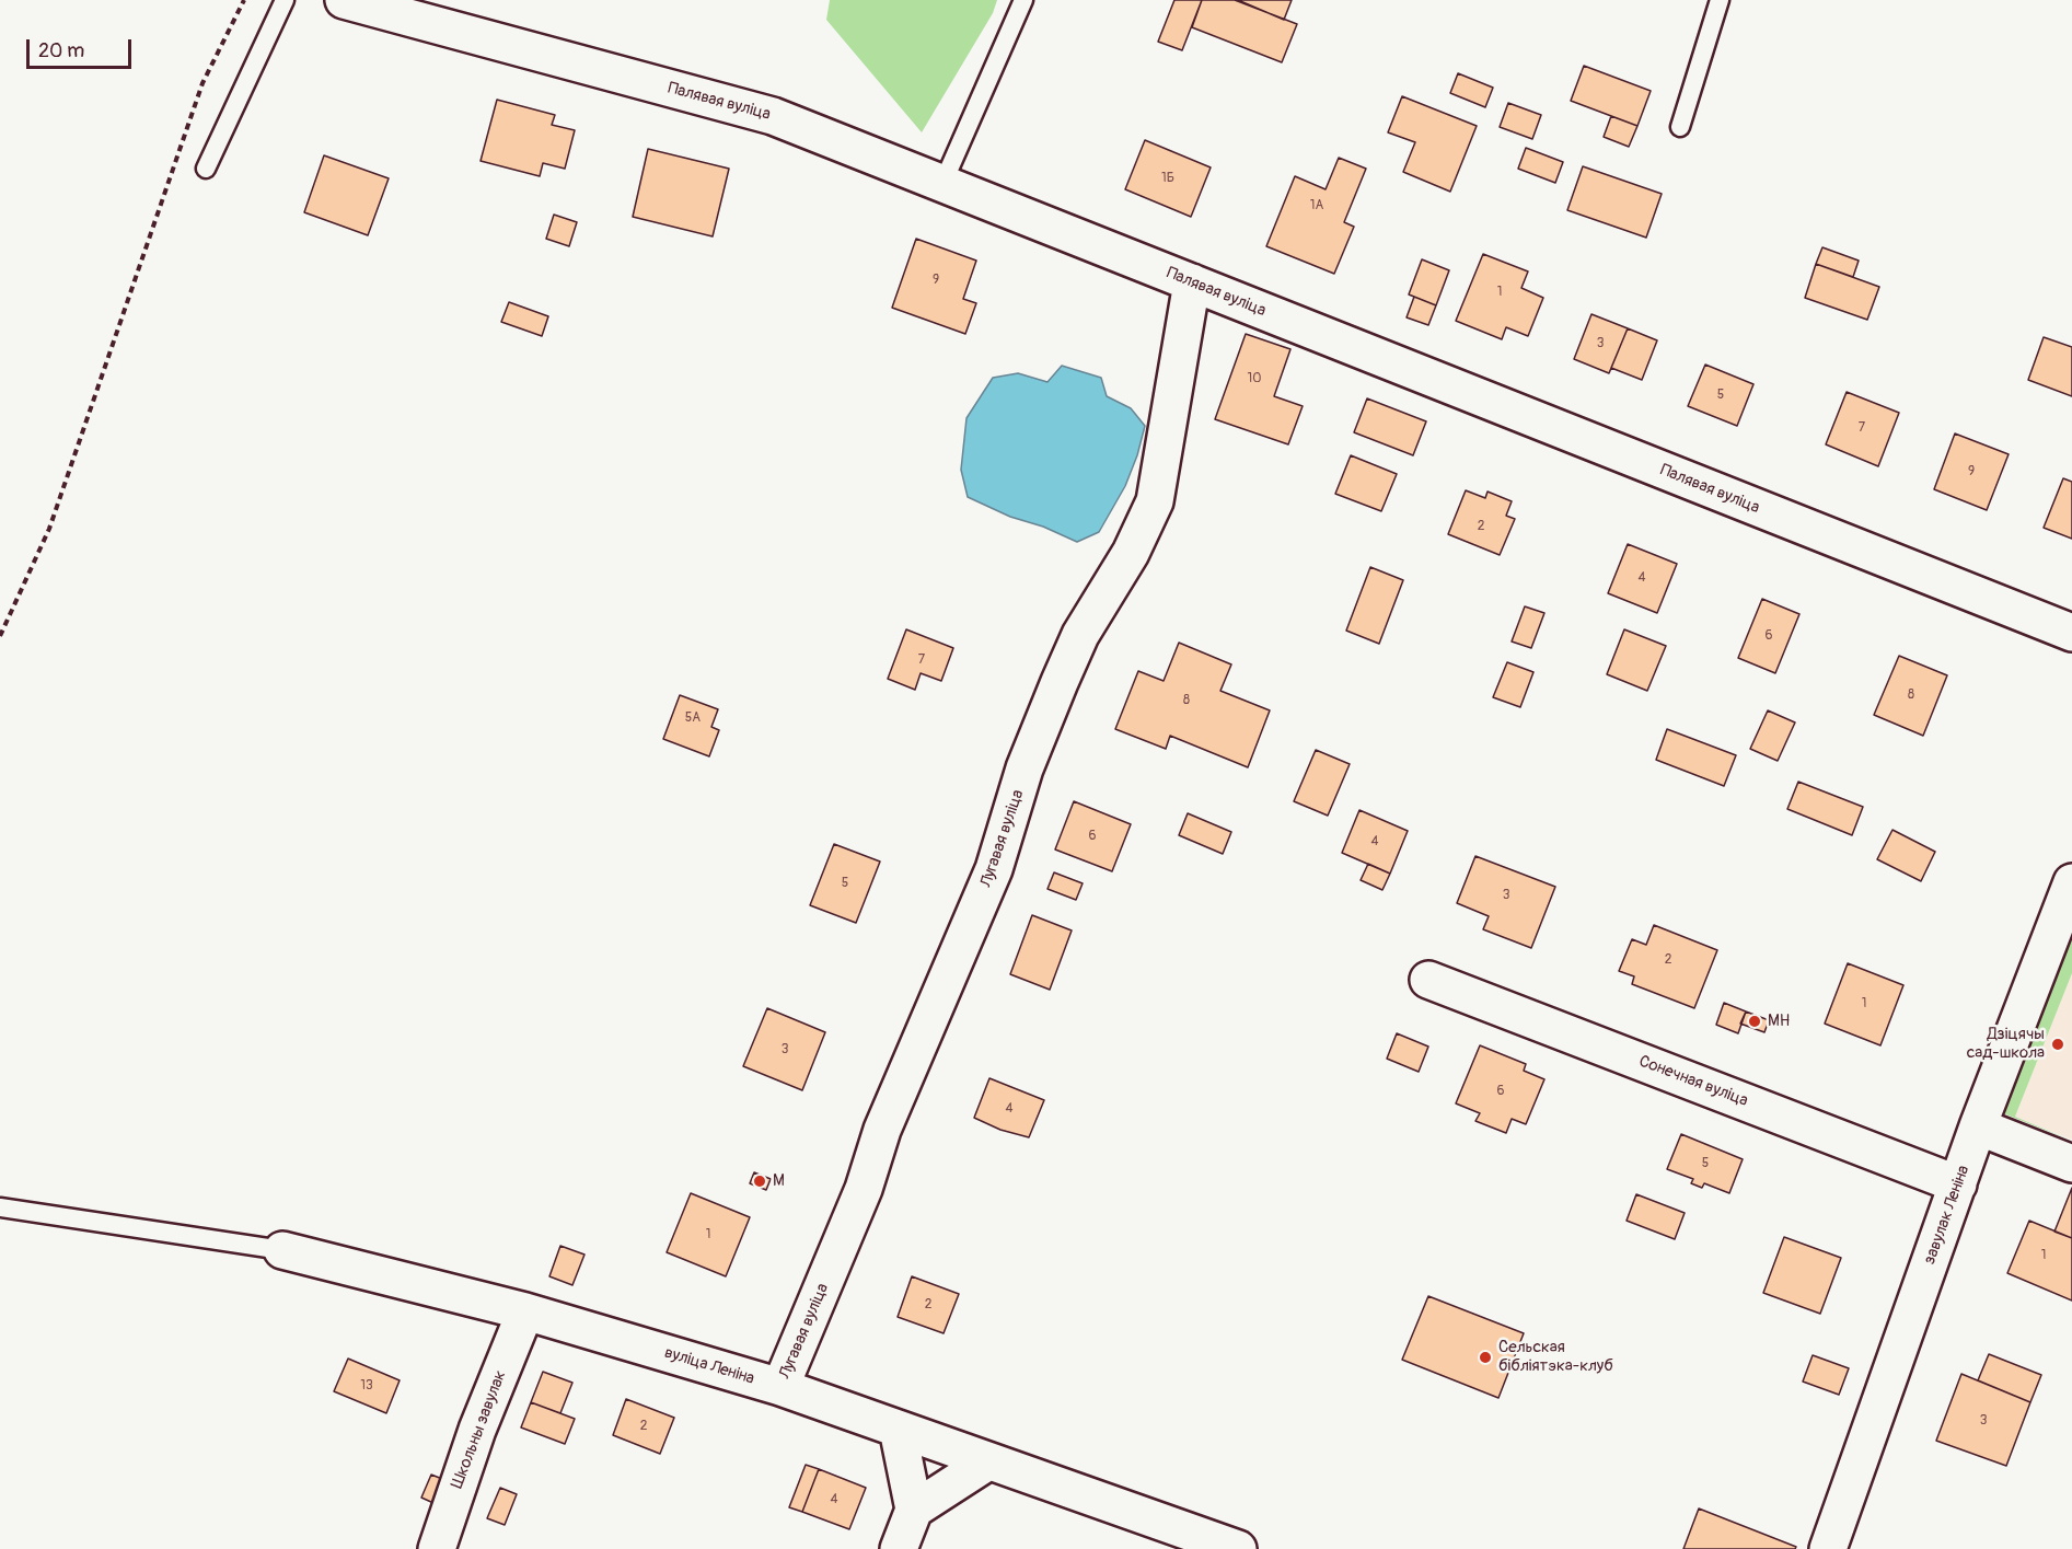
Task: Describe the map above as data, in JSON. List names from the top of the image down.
{
  "streets": {
    "street": [
      "Палявая вуліца",
      "Лугавая вуліца",
      "Сонечная вуліца",
      "завулак Леніна",
      "вуліца Леніна",
      "Школьны завулак"
    ]
  },
  "crossings": [
    ["Палявая вуліца", "Лугавая вуліца"],
    ["Лугавая вуліца", "вуліца Леніна"],
    ["Сонечная вуліца", "завулак Леніна"],
    ["вуліца Леніна", "Школьны завулак"]
  ],
  "places": [
    "МН",
    "Дзіцячы сад-школа",
    "M",
    "Сельская бібліятэка-клуб"
  ],
  "house_numbers": [
    "1Б",
    "1А",
    "9",
    "1",
    "3",
    "10",
    "5",
    "7",
    "9",
    "2",
    "4",
    "6",
    "7",
    "8",
    "8",
    "5А",
    "6",
    "4",
    "5",
    "3",
    "2",
    "1",
    "3",
    "6",
    "4",
    "5",
    "1",
    "1",
    "2",
    "13",
    "3",
    "2",
    "4"
  ],
  "scale_bar": "20 m"
}
